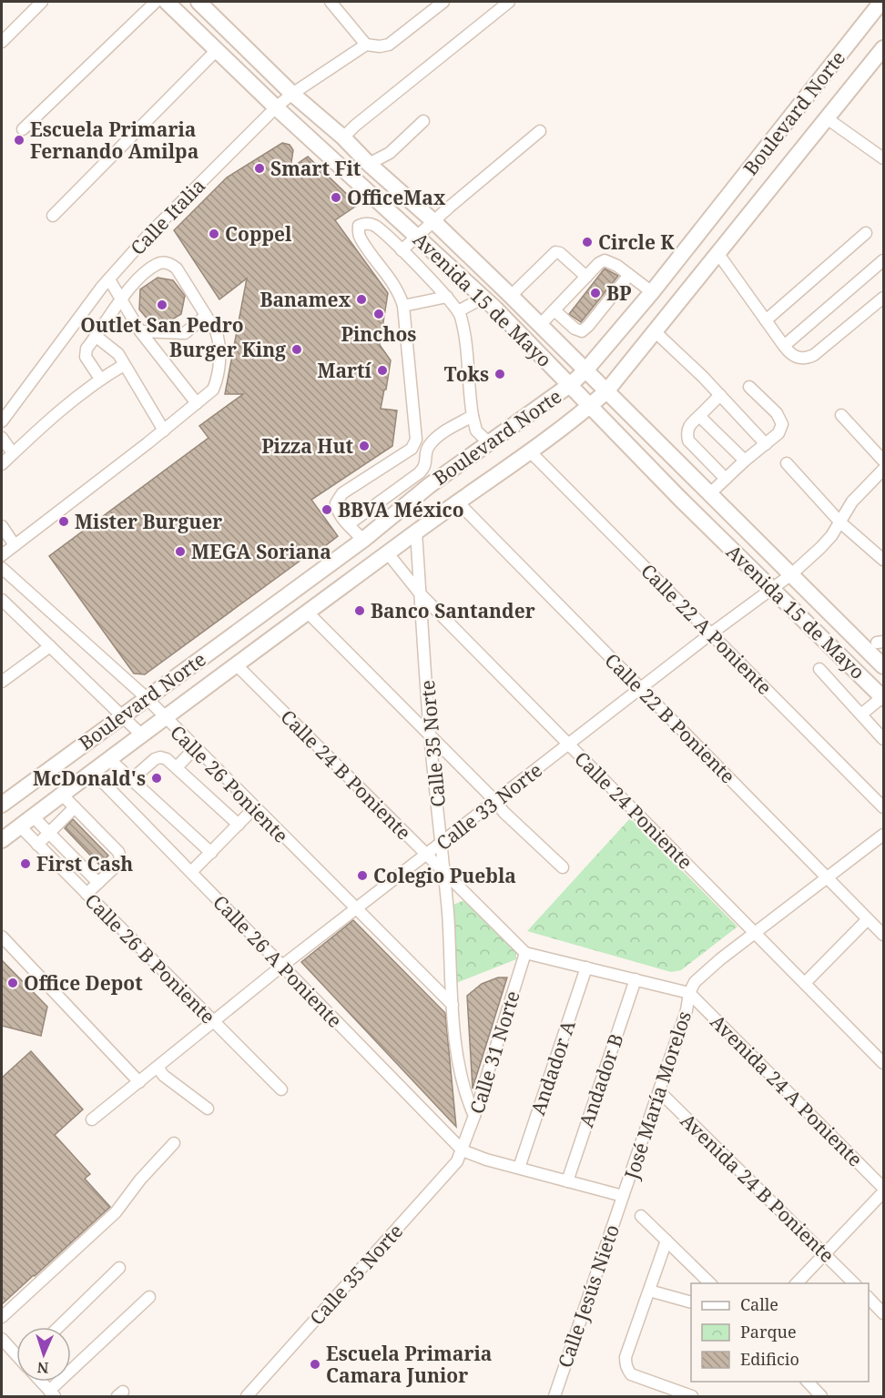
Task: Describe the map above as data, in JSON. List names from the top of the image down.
{
  "streets": {
    "main road": ["Boulevard Norte", "Avenida 15 de Mayo"],
    "street": [
      "Calle Italia",
      "Calle 22 A Poniente",
      "Calle 22 B Poniente",
      "Calle 35 Norte",
      "Calle 24 B Poniente",
      "Calle 26 Poniente",
      "Calle 33 Norte",
      "Calle 24 Poniente",
      "Calle 26 B Poniente",
      "Calle 26 A Poniente",
      "Calle 31 Norte",
      "Andador A",
      "Andador B",
      "Avenida 24 A Poniente",
      "José María Morelos",
      "Avenida 24 B Poniente",
      "Calle Jesús Nieto"
    ]
  },
  "crossings": [
    ["Boulevard Norte", "Avenida 15 de Mayo"],
    ["Boulevard Norte", "Calle 22 A Poniente"],
    ["Boulevard Norte", "Calle 22 B Poniente"],
    ["Boulevard Norte", "Calle 35 Norte"],
    ["Boulevard Norte", "Calle 24 B Poniente"],
    ["Boulevard Norte", "Calle 26 Poniente"],
    ["Boulevard Norte", "Calle 24 Poniente"],
    ["Boulevard Norte", "Calle 26 B Poniente"],
    ["Boulevard Norte", "Calle 26 A Poniente"],
    ["Calle Italia", "Avenida 15 de Mayo"],
    ["Avenida 15 de Mayo", "Calle 33 Norte"],
    ["Calle 22 A Poniente", "Calle 33 Norte"],
    ["Calle 22 B Poniente", "Calle 33 Norte"],
    ["Calle 35 Norte", "Calle 24 B Poniente"],
    ["Calle 35 Norte", "Calle 26 Poniente"],
    ["Calle 35 Norte", "Calle 33 Norte"],
    ["Calle 35 Norte", "Calle 24 Poniente"],
    ["Calle 35 Norte", "Calle 26 A Poniente"],
    ["Calle 35 Norte", "Calle 31 Norte"],
    ["Calle 24 B Poniente", "Calle 33 Norte"],
    ["Calle 24 B Poniente", "Calle 31 Norte"],
    ["Calle 26 Poniente", "Calle 33 Norte"],
    ["Calle 33 Norte", "Calle 24 Poniente"],
    ["Calle 33 Norte", "Calle 26 B Poniente"],
    ["Calle 33 Norte", "Calle 26 A Poniente"],
    ["Calle 26 A Poniente", "Calle 31 Norte"],
    ["Avenida 24 A Poniente", "José María Morelos"],
    ["José María Morelos", "Avenida 24 B Poniente"],
    ["José María Morelos", "Calle Jesús Nieto"]
  ],
  "places": [
    "Escuela Primaria Fernando Amilpa",
    "Smart Fit",
    "OfficeMax",
    "Coppel",
    "Circle K",
    "BP",
    "Banamex",
    "Outlet San Pedro",
    "Pinchos",
    "Burger King",
    "Martí",
    "Toks",
    "Pizza Hut",
    "BBVA México",
    "Mister Burguer",
    "MEGA Soriana",
    "Banco Santander",
    "McDonald's",
    "First Cash",
    "Colegio Puebla",
    "Office Depot",
    "Escuela Primaria Camara Junior"
  ],
  "legend": ["Calle", "Parque", "Edificio"],
  "north": "bottom"
}
